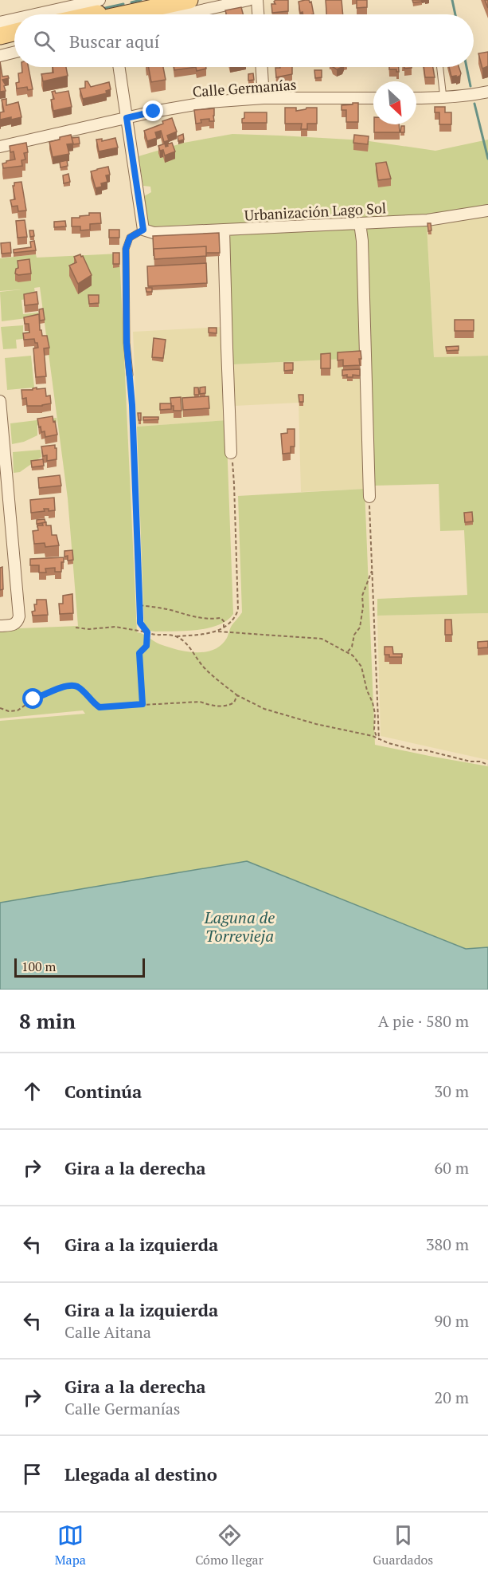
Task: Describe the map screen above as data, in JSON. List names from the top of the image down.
{
  "streets": {
    "street": ["Calle Germanías", "Urbanización Lago Sol"]
  },
  "water": ["Laguna de Torrevieja"],
  "scale_bar": "100 m",
  "north": "bottom right",
  "page": {
    "search": "Buscar aquí",
    "scale": "100 m",
    "heading": ["8 min", "A pie · 580 m"],
    "list": [
      ["Continúa", "30 m"],
      ["Gira a la derecha", "60 m"],
      ["Gira a la izquierda", "380 m"],
      ["Gira a la izquierda", "Calle Aitana", "90 m"],
      ["Gira a la derecha", "Calle Germanías", "20 m"],
      "Llegada al destino"
    ],
    "nav": ["Mapa", "Cómo llegar", "Guardados"]
  }
}
